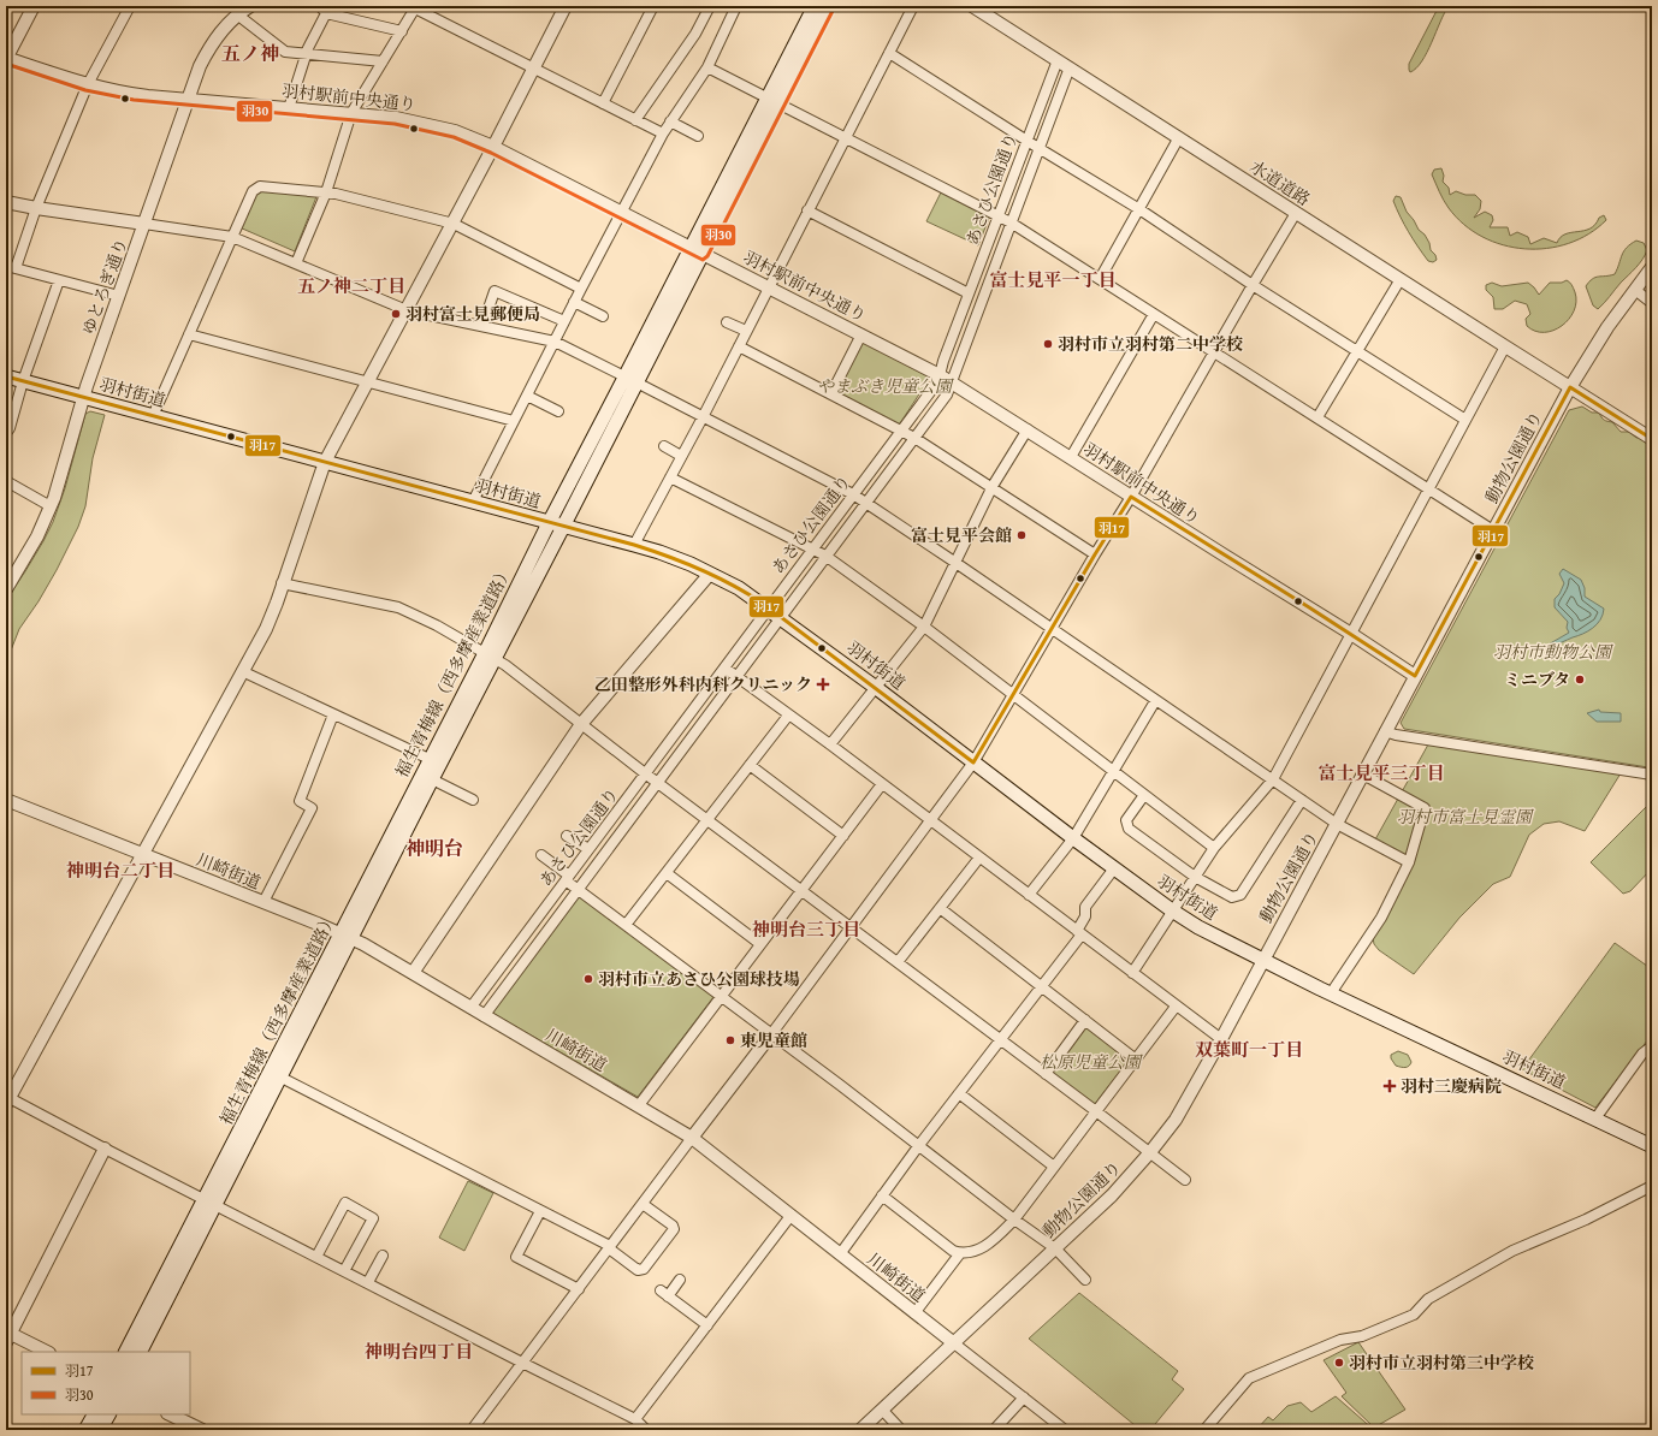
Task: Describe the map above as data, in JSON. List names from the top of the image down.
{
  "streets": {
    "main road": ["羽村街道", "福生青梅線（西多摩産業道路）"],
    "street": [
      "羽村駅前中央通り",
      "水道道路",
      "あさひ公園通り",
      "ゆとろぎ通り",
      "動物公園通り",
      "川崎街道"
    ]
  },
  "crossings": [
    ["羽村駅前中央通り", "あさひ公園通り"],
    ["羽村駅前中央通り", "ゆとろぎ通り"],
    ["羽村駅前中央通り", "動物公園通り"],
    ["羽村駅前中央通り", "福生青梅線（西多摩産業道路）"],
    ["水道道路", "あさひ公園通り"],
    ["水道道路", "動物公園通り"],
    ["あさひ公園通り", "羽村街道"],
    ["あさひ公園通り", "川崎街道"],
    ["ゆとろぎ通り", "羽村街道"],
    ["羽村街道", "動物公園通り"],
    ["羽村街道", "福生青梅線（西多摩産業道路）"],
    ["動物公園通り", "川崎街道"],
    ["福生青梅線（西多摩産業道路）", "川崎街道"]
  ],
  "districts": [
    "五ノ神",
    "富士見平一丁目",
    "五ノ神二丁目",
    "富士見平三丁目",
    "神明台",
    "神明台二丁目",
    "神明台三丁目",
    "双葉町一丁目",
    "神明台四丁目"
  ],
  "parks": [
    "やまぶき児童公園",
    "羽村市動物公園",
    "羽村市富士見霊園",
    "松原児童公園"
  ],
  "places": {
    "other": [
      "羽村富士見郵便局",
      "羽村市立羽村第二中学校",
      "富士見平会館",
      "ミニブタ",
      "羽村市立あさひ公園球技場",
      "東児童館",
      "羽村市立羽村第三中学校"
    ],
    "health": ["乙田整形外科内科クリニック", "羽村三慶病院"]
  },
  "lines": ["transit line 羽30", "transit line 羽17"],
  "legend": ["羽17", "羽30"]
}
